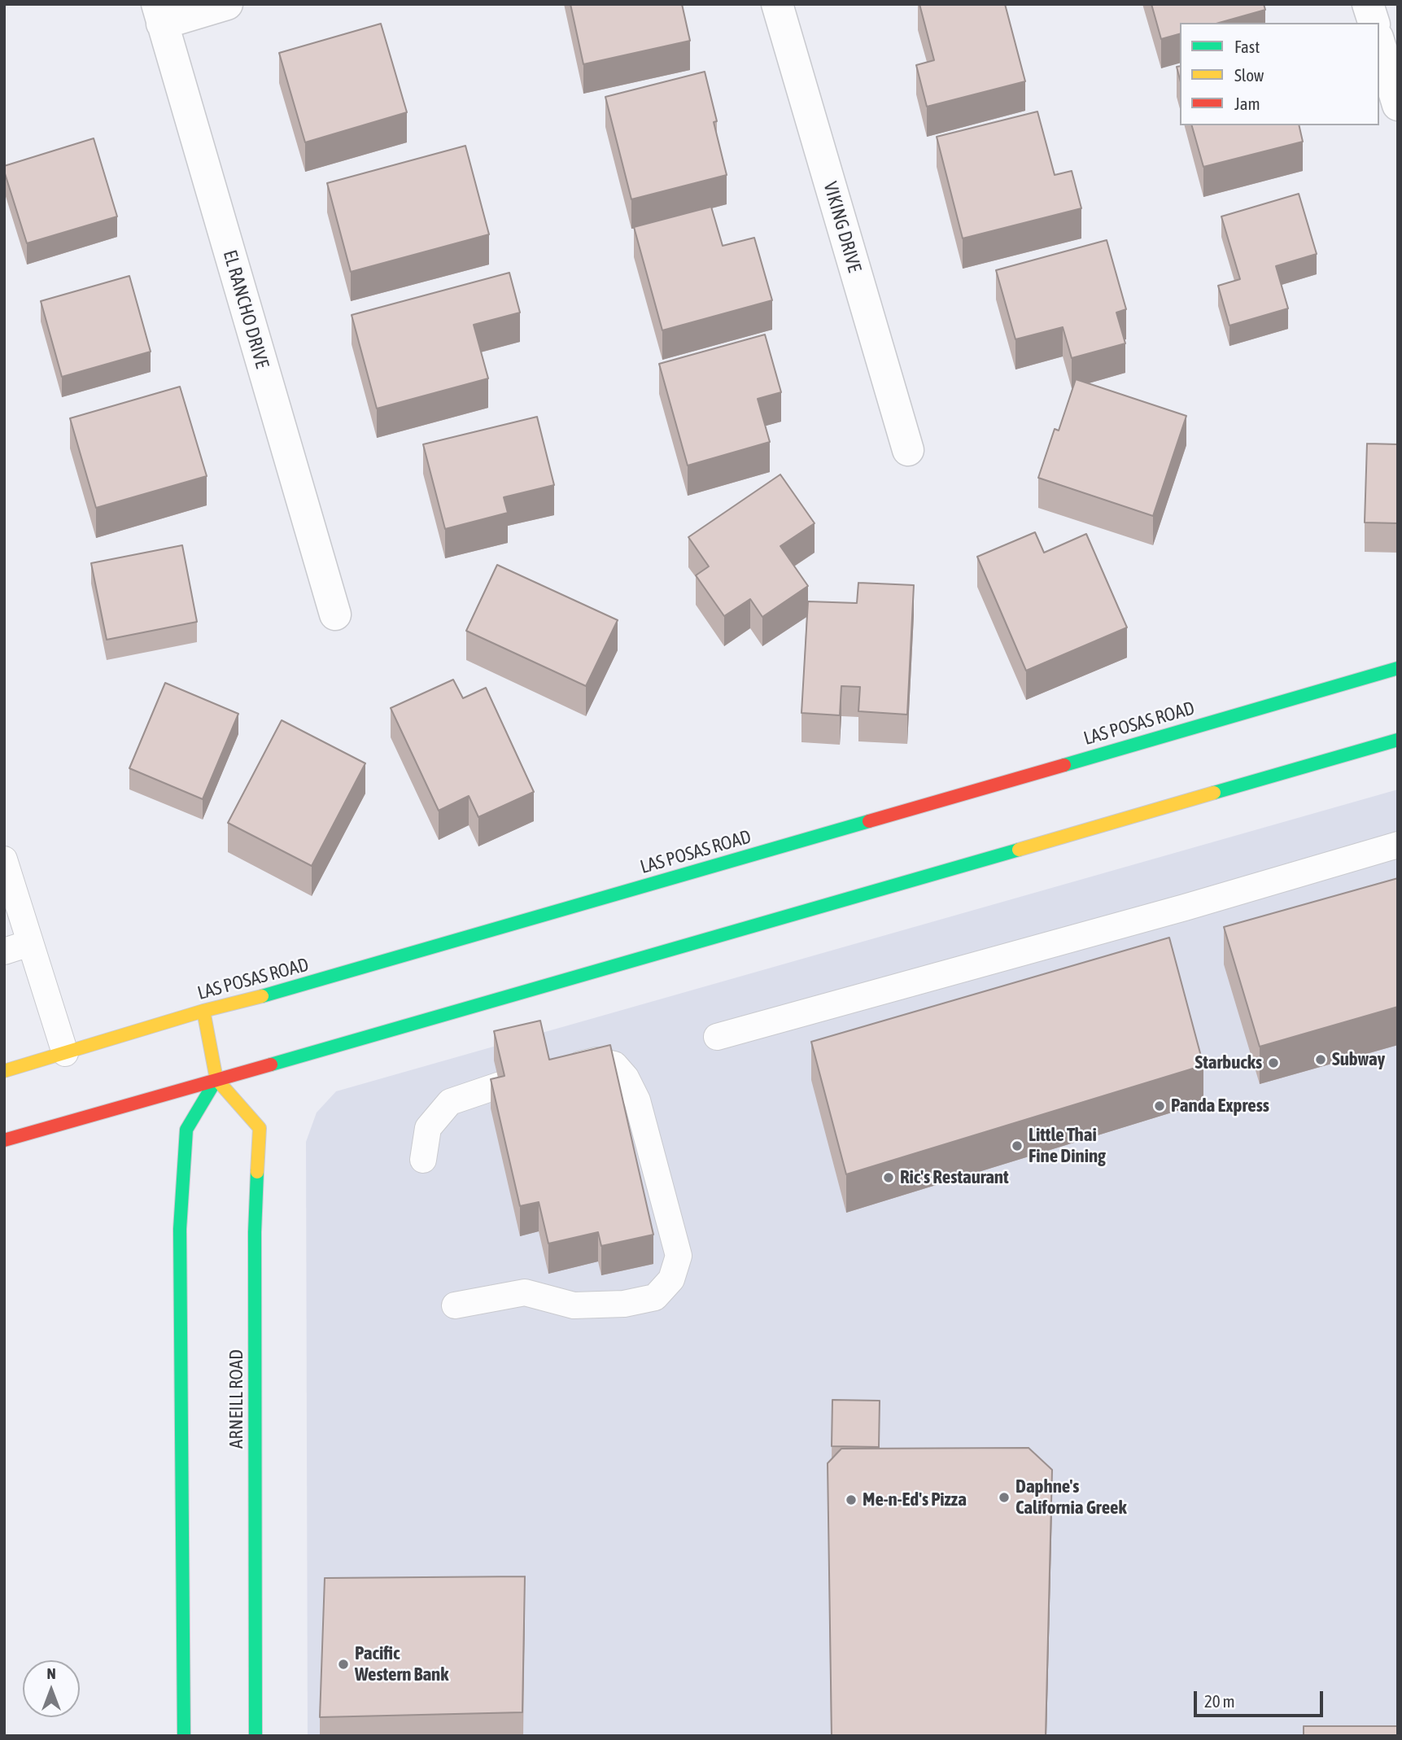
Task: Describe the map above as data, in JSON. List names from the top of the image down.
{
  "streets": {
    "main road": ["LAS POSAS ROAD", "ARNEILL ROAD"],
    "street": ["VIKING DRIVE", "EL RANCHO DRIVE"]
  },
  "places": [
    "Subway",
    "Starbucks",
    "Panda Express",
    "Little Thai Fine Dining",
    "Ric's Restaurant",
    "Daphne's California Greek",
    "Me-n-Ed's Pizza",
    "Pacific Western Bank"
  ],
  "legend": ["Fast", "Slow", "Jam"],
  "scale_bar": "20 m",
  "north": "top"
}
